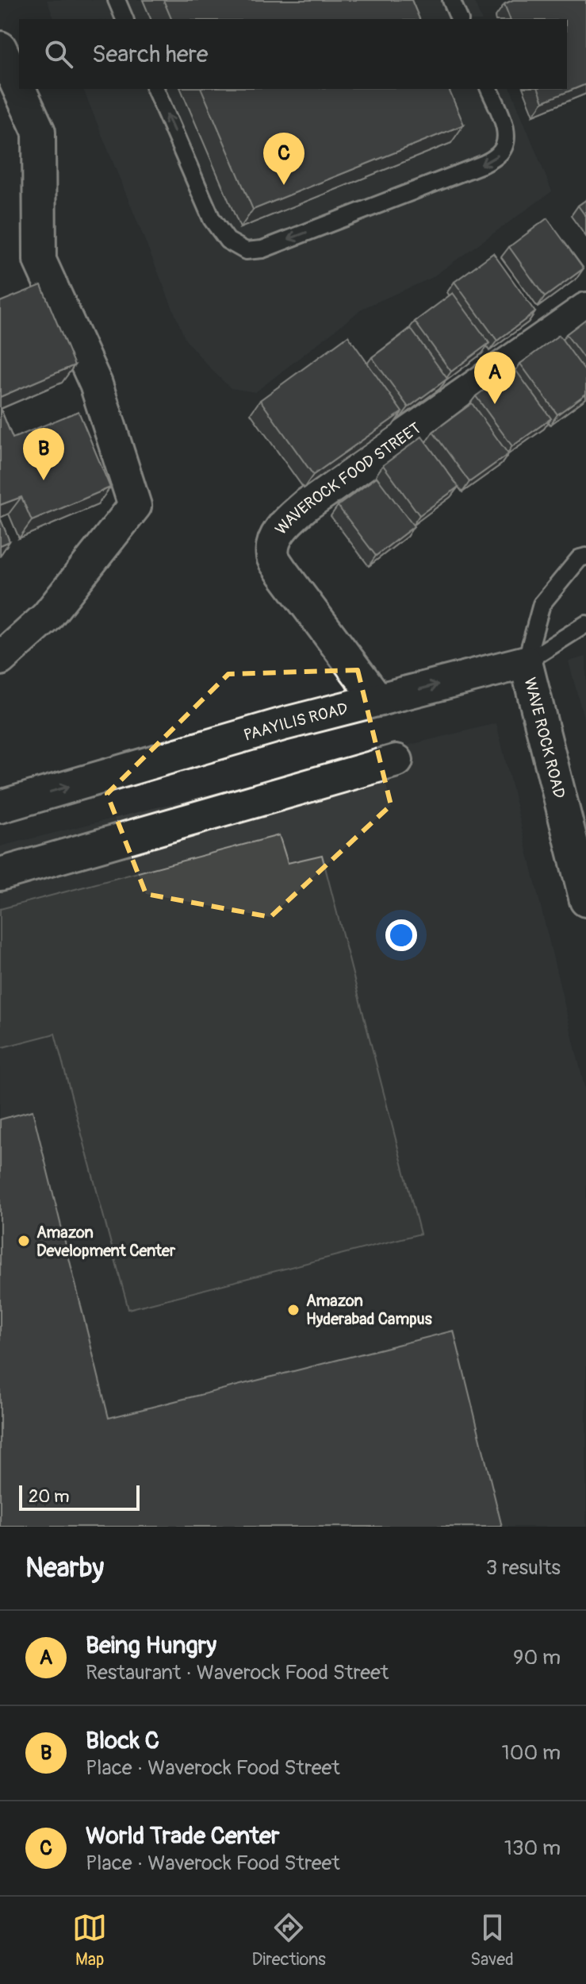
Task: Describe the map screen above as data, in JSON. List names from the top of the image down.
{
  "streets": {
    "street": ["WAVEROCK FOOD STREET", "PAAYILIS ROAD", "WAVE ROCK ROAD"]
  },
  "crossings": [
    ["WAVEROCK FOOD STREET", "PAAYILIS ROAD"],
    ["PAAYILIS ROAD", "WAVE ROCK ROAD"]
  ],
  "places": ["Amazon Development Center", "Amazon Hyderabad Campus"],
  "scale_bar": "20 m",
  "page": {
    "search": "Search here",
    "pins": ["C", "A", "B"],
    "scale": "20 m",
    "heading": ["Nearby", "3 results"],
    "list": [
      {
        "mark": "A",
        "name": "Being Hungry",
        "note": "Restaurant · Waverock Food Street",
        "value": "90 m"
      },
      {
        "mark": "B",
        "name": "Block C",
        "note": "Place · Waverock Food Street",
        "value": "100 m"
      },
      {
        "mark": "C",
        "name": "World Trade Center",
        "note": "Place · Waverock Food Street",
        "value": "130 m"
      }
    ],
    "nav": ["Map", "Directions", "Saved"]
  }
}
